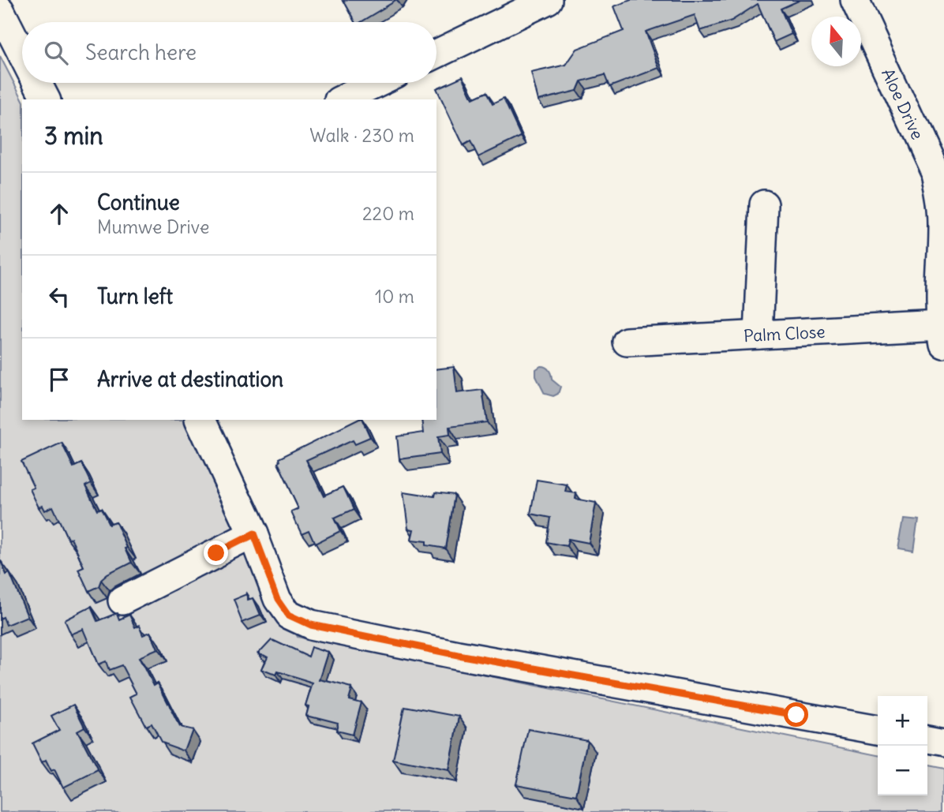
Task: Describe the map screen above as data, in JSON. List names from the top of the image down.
{
  "streets": {
    "street": ["Aloe Drive", "Palm Close"]
  },
  "crossings": [
    ["Aloe Drive", "Palm Close"]
  ],
  "north": "top",
  "page": {
    "search": "Search here",
    "heading": ["3 min", "Walk · 230 m"],
    "list": [
      ["Continue", "Mumwe Drive", "220 m"],
      ["Turn left", "10 m"],
      "Arrive at destination"
    ],
    "map_buttons": ["+", "−"]
  }
}
